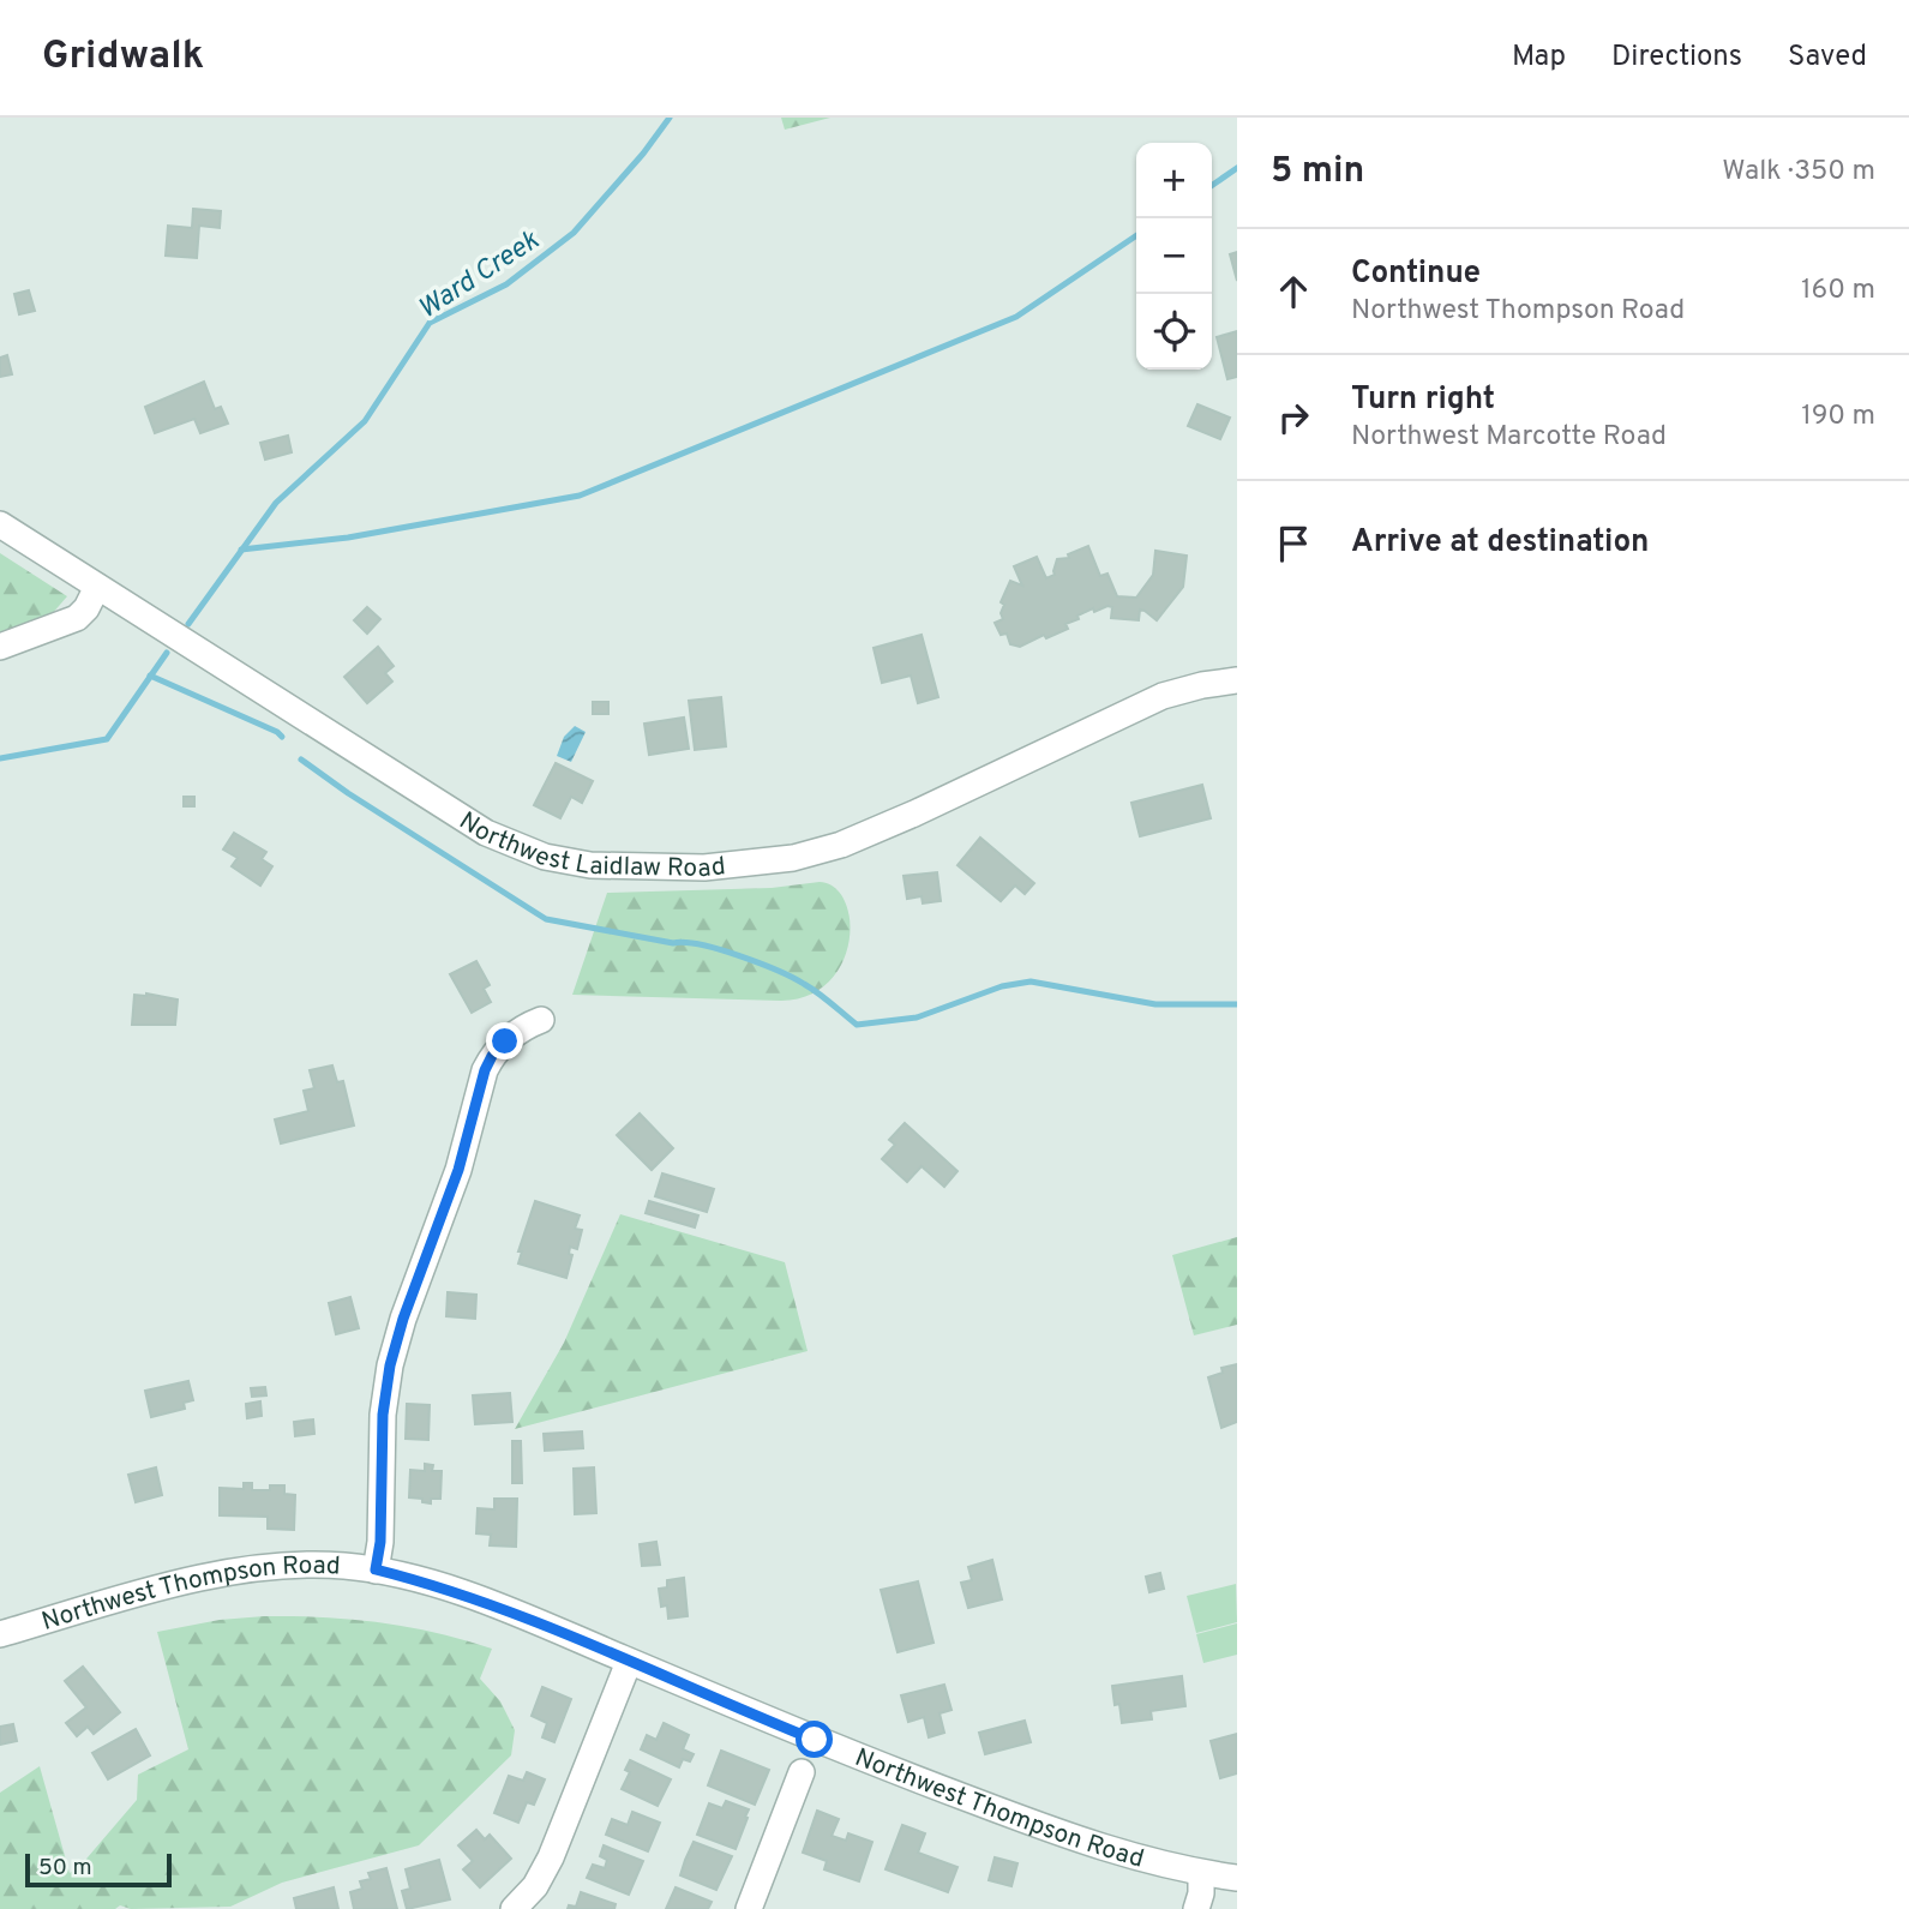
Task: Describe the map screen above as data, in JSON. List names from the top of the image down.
{
  "streets": {
    "street": ["Northwest Laidlaw Road", "Northwest Thompson Road"]
  },
  "water": ["Ward Creek"],
  "scale_bar": "50 m",
  "page": {
    "header": "Gridwalk",
    "nav": ["Map", "Directions", "Saved"],
    "heading": ["5 min", "Walk · 350 m"],
    "map_buttons": ["+", "−"],
    "list": [
      ["Continue", "Northwest Thompson Road", "160 m"],
      ["Turn right", "Northwest Marcotte Road", "190 m"],
      "Arrive at destination"
    ],
    "scale": "50 m"
  }
}
